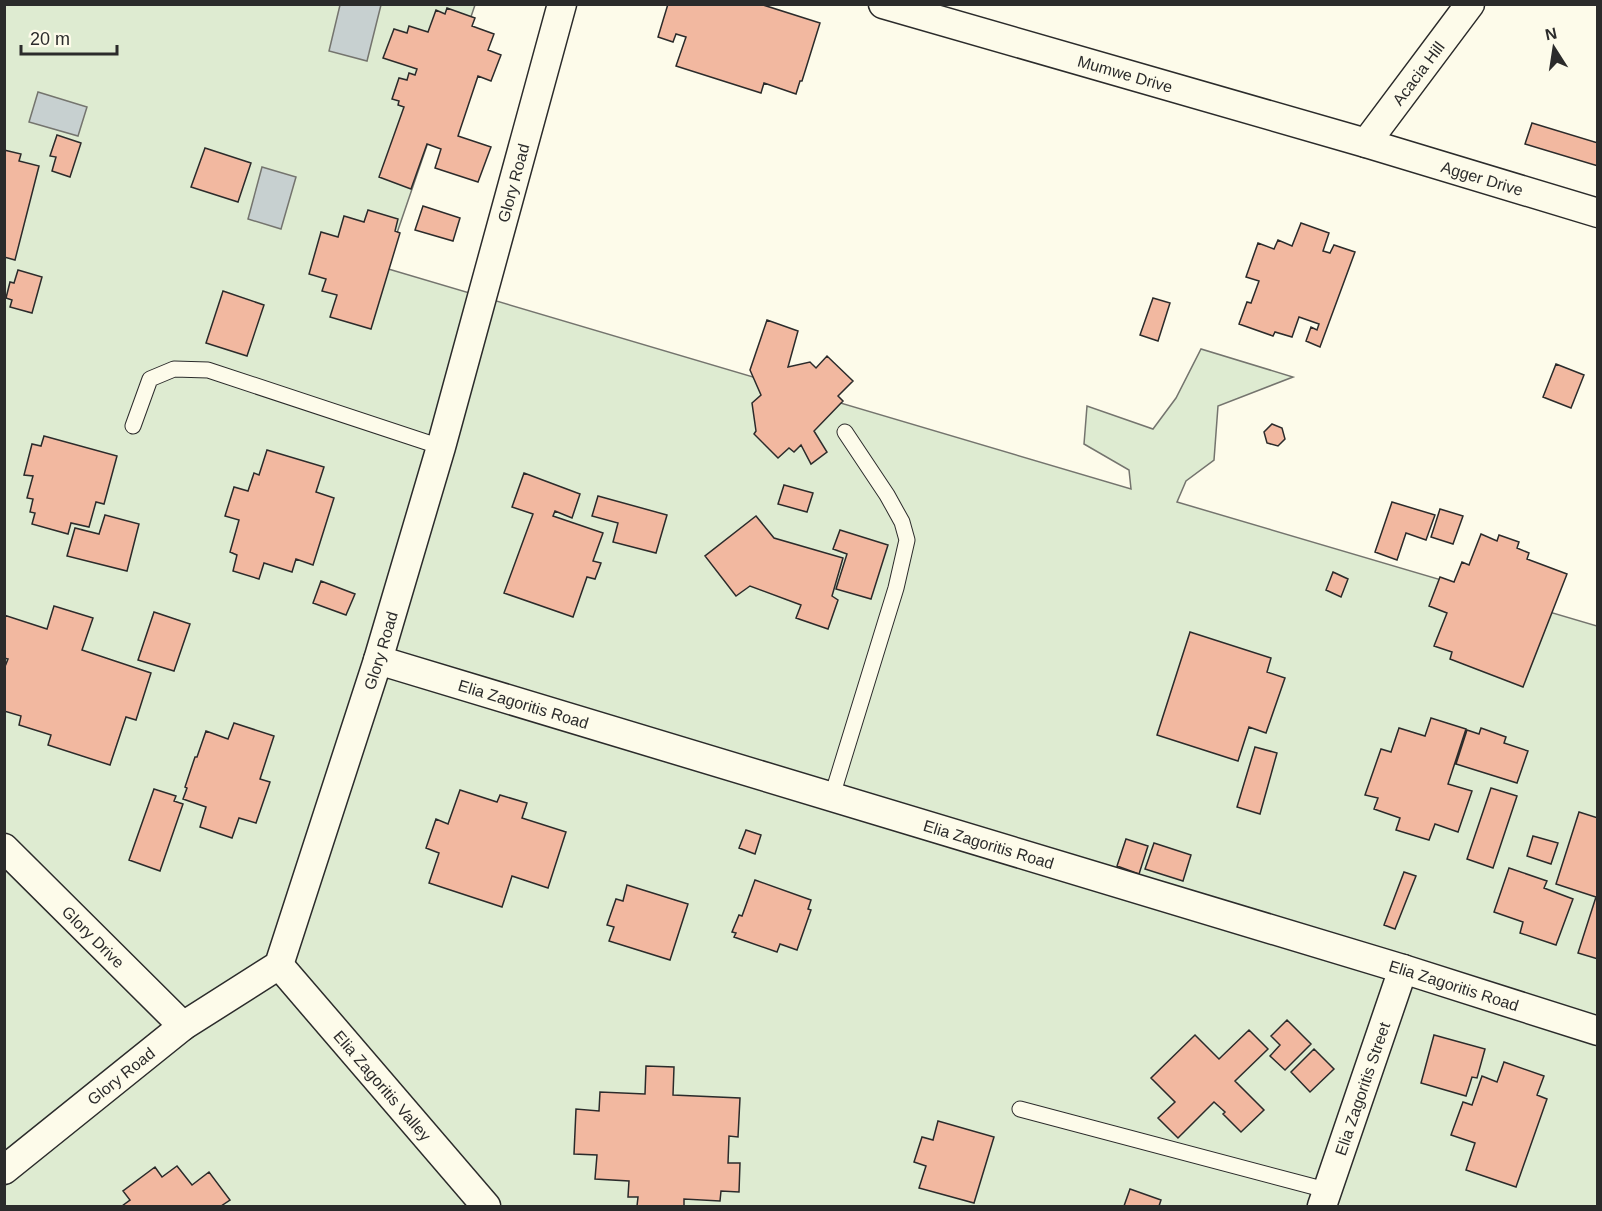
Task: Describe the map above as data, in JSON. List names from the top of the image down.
{
  "streets": {
    "street": [
      "Mumwe Drive",
      "Acacia Hill",
      "Agger Drive",
      "Glory Road",
      "Elia Zagoritis Road",
      "Glory Drive",
      "Elia Zagoritis Valley",
      "Elia Zagoritis Street"
    ]
  },
  "crossings": [
    ["Mumwe Drive", "Acacia Hill"],
    ["Mumwe Drive", "Agger Drive"],
    ["Acacia Hill", "Agger Drive"],
    ["Glory Road", "Elia Zagoritis Road"],
    ["Glory Road", "Glory Drive"],
    ["Glory Road", "Elia Zagoritis Valley"],
    ["Elia Zagoritis Road", "Elia Zagoritis Street"]
  ],
  "scale_bar": "20 m",
  "north": "top"
}
